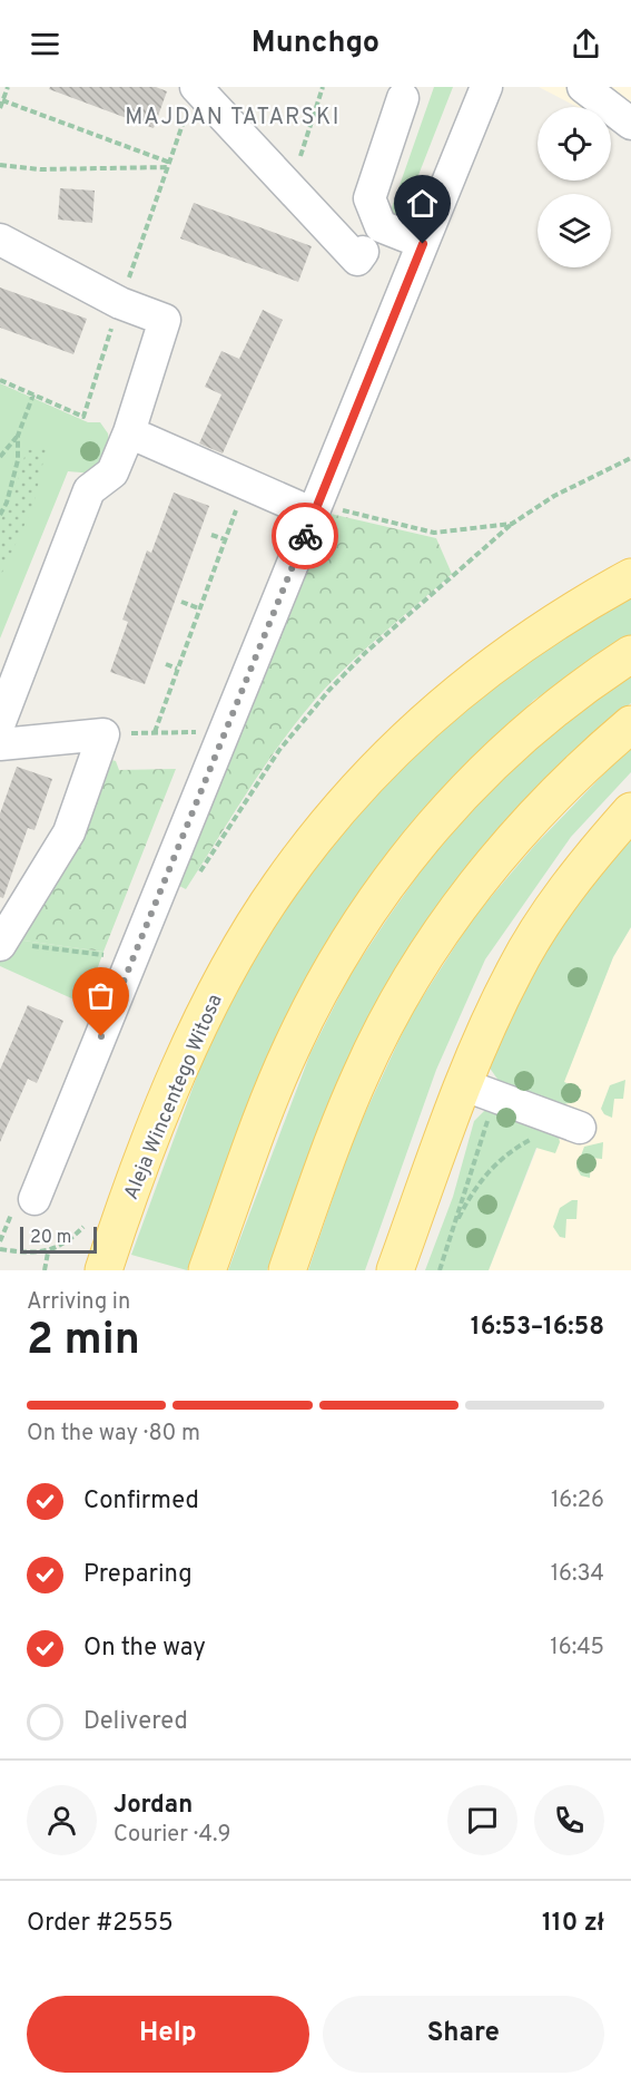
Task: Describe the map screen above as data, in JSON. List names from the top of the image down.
{
  "streets": {
    "main road": ["Aleja Wincentego Witosa"]
  },
  "districts": ["MAJDAN TATARSKI"],
  "scale_bar": "20 m",
  "page": {
    "header": "Munchgo",
    "scale": "20 m",
    "heading": ["2 min", "Arriving in", "16:53–16:58"],
    "panel": [
      "Jordan",
      "Courier · 4.9",
      "Order #2555",
      "110 zł"
    ],
    "bar": "On the way · 80 m",
    "list": [
      ["Confirmed", "16:26"],
      ["Preparing", "16:34"],
      ["On the way", "16:45"],
      "Delivered"
    ],
    "buttons": ["Help", "Share"]
  }
}
